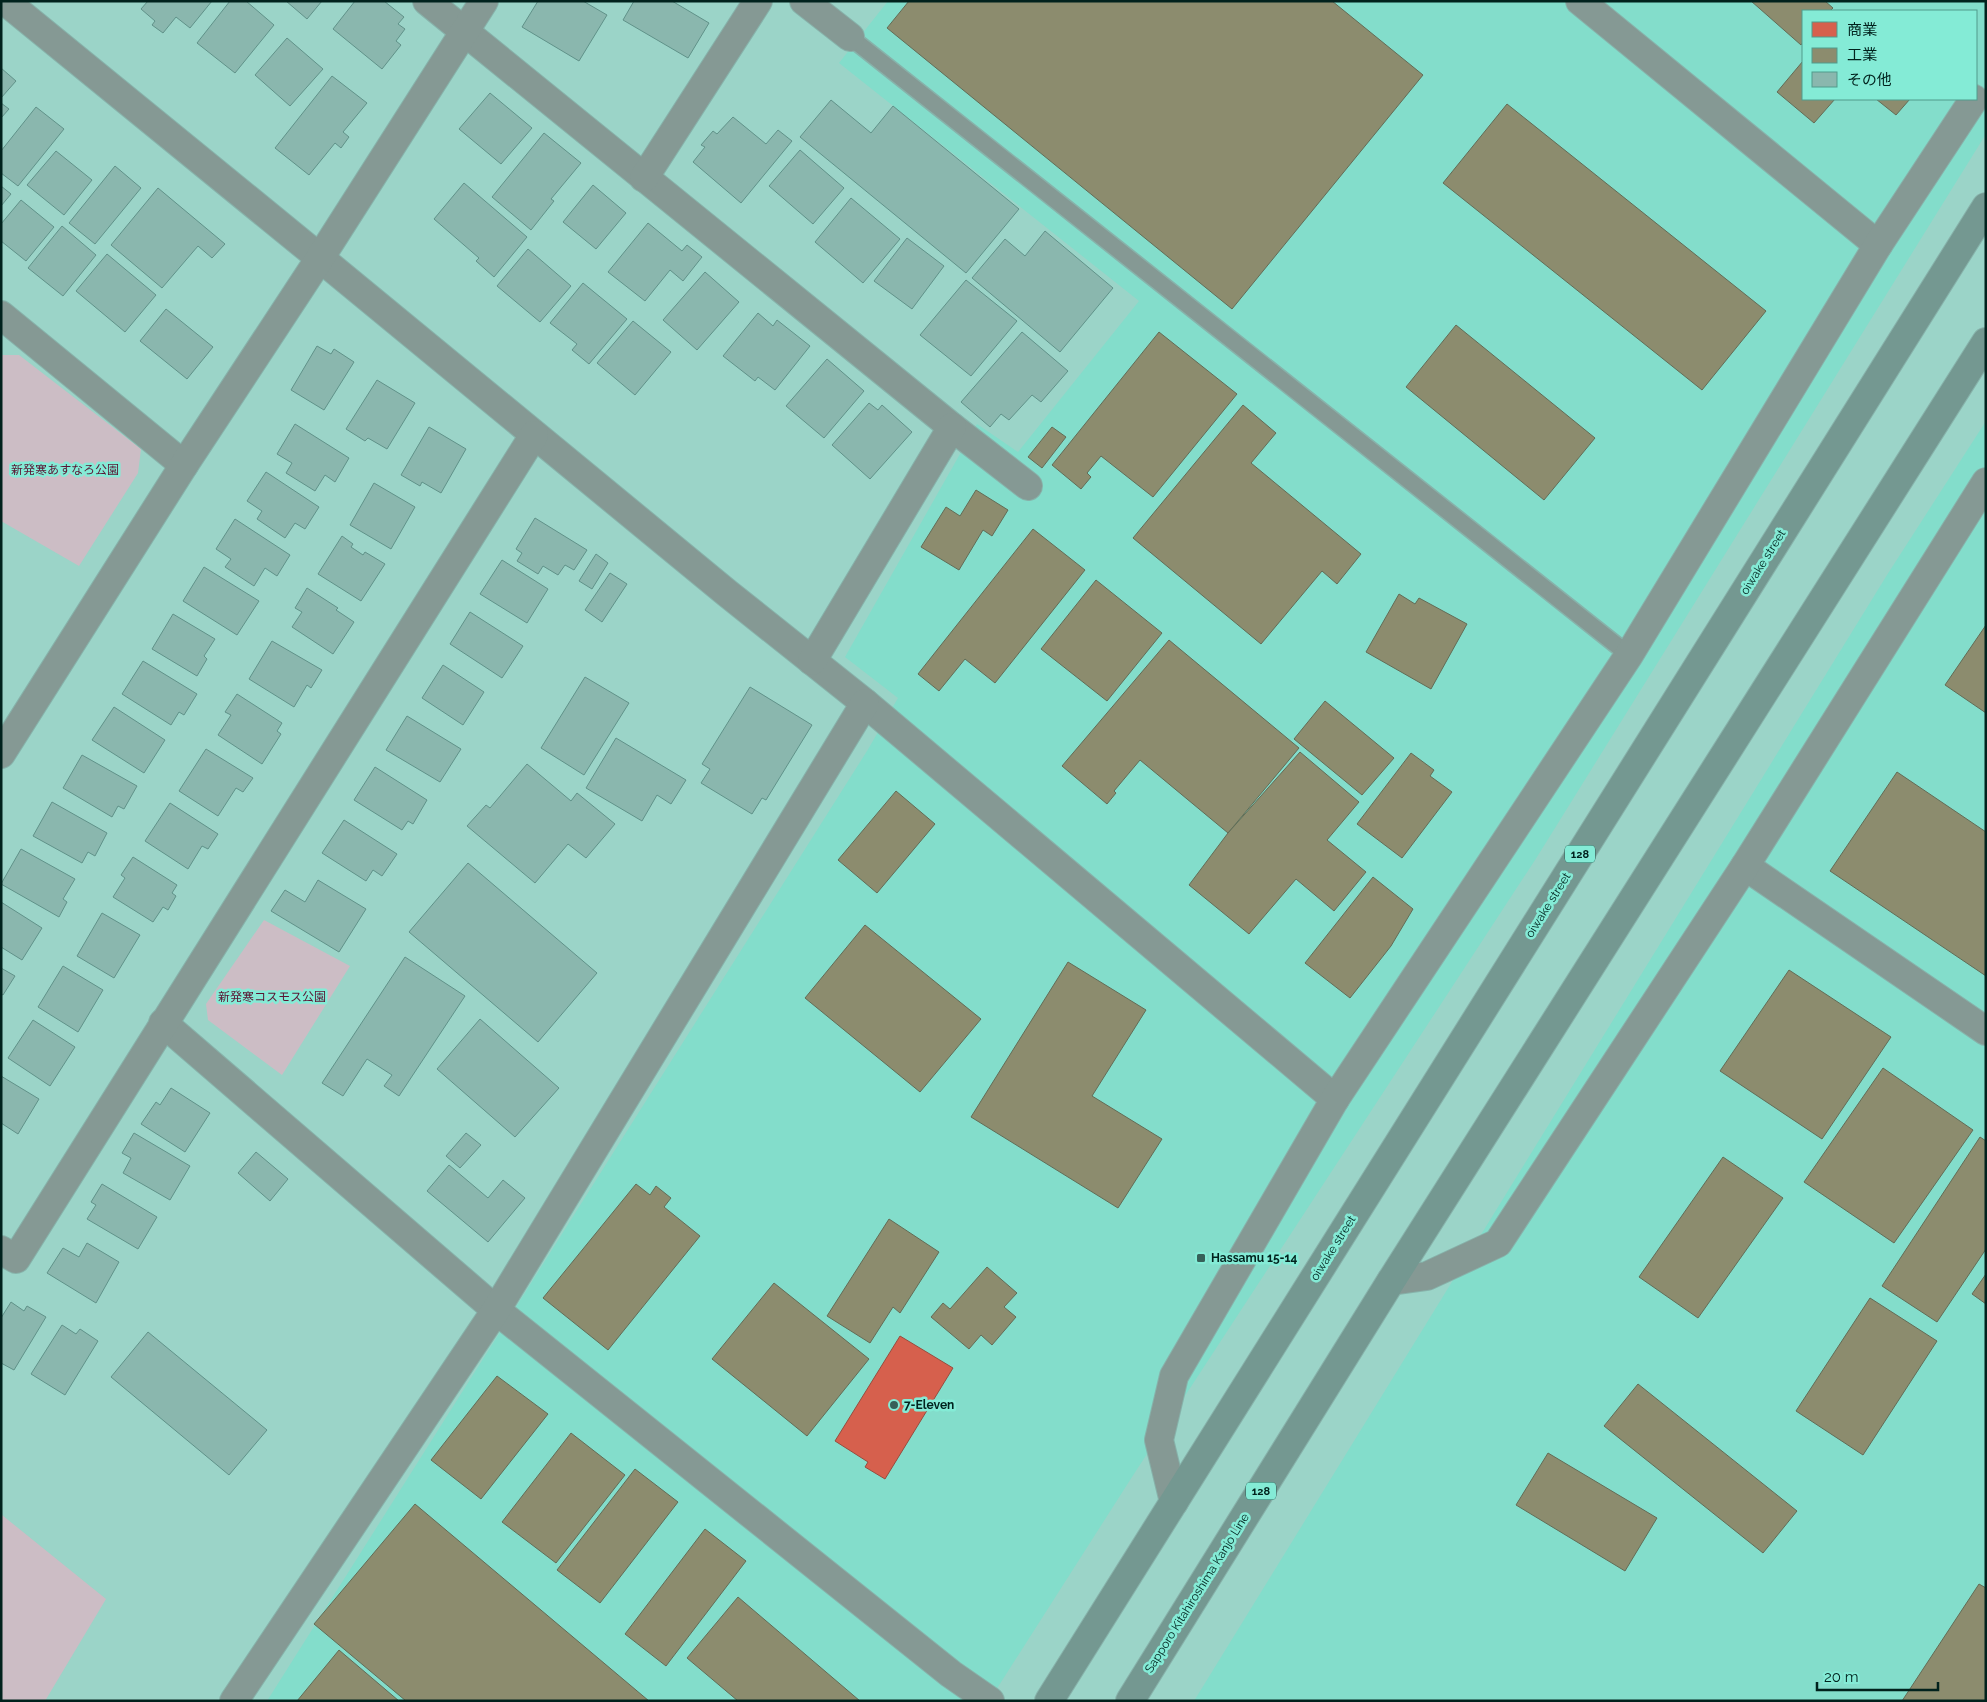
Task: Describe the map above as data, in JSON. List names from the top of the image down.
{
  "streets": {
    "main road": ["oiwake street", "128", "Sapporo Kitahiroshima Kanjo Line"]
  },
  "crossings": [
    ["oiwake street", "128"],
    ["128", "Sapporo Kitahiroshima Kanjo Line"]
  ],
  "parks": ["新発寒あすなろ公園", "新発寒コスモス公園"],
  "places": {
    "transit": ["Hassamu 15-14"],
    "other": ["7-Eleven"]
  },
  "legend": ["商業", "工業", "その他"],
  "scale_bar": "20 m"
}
